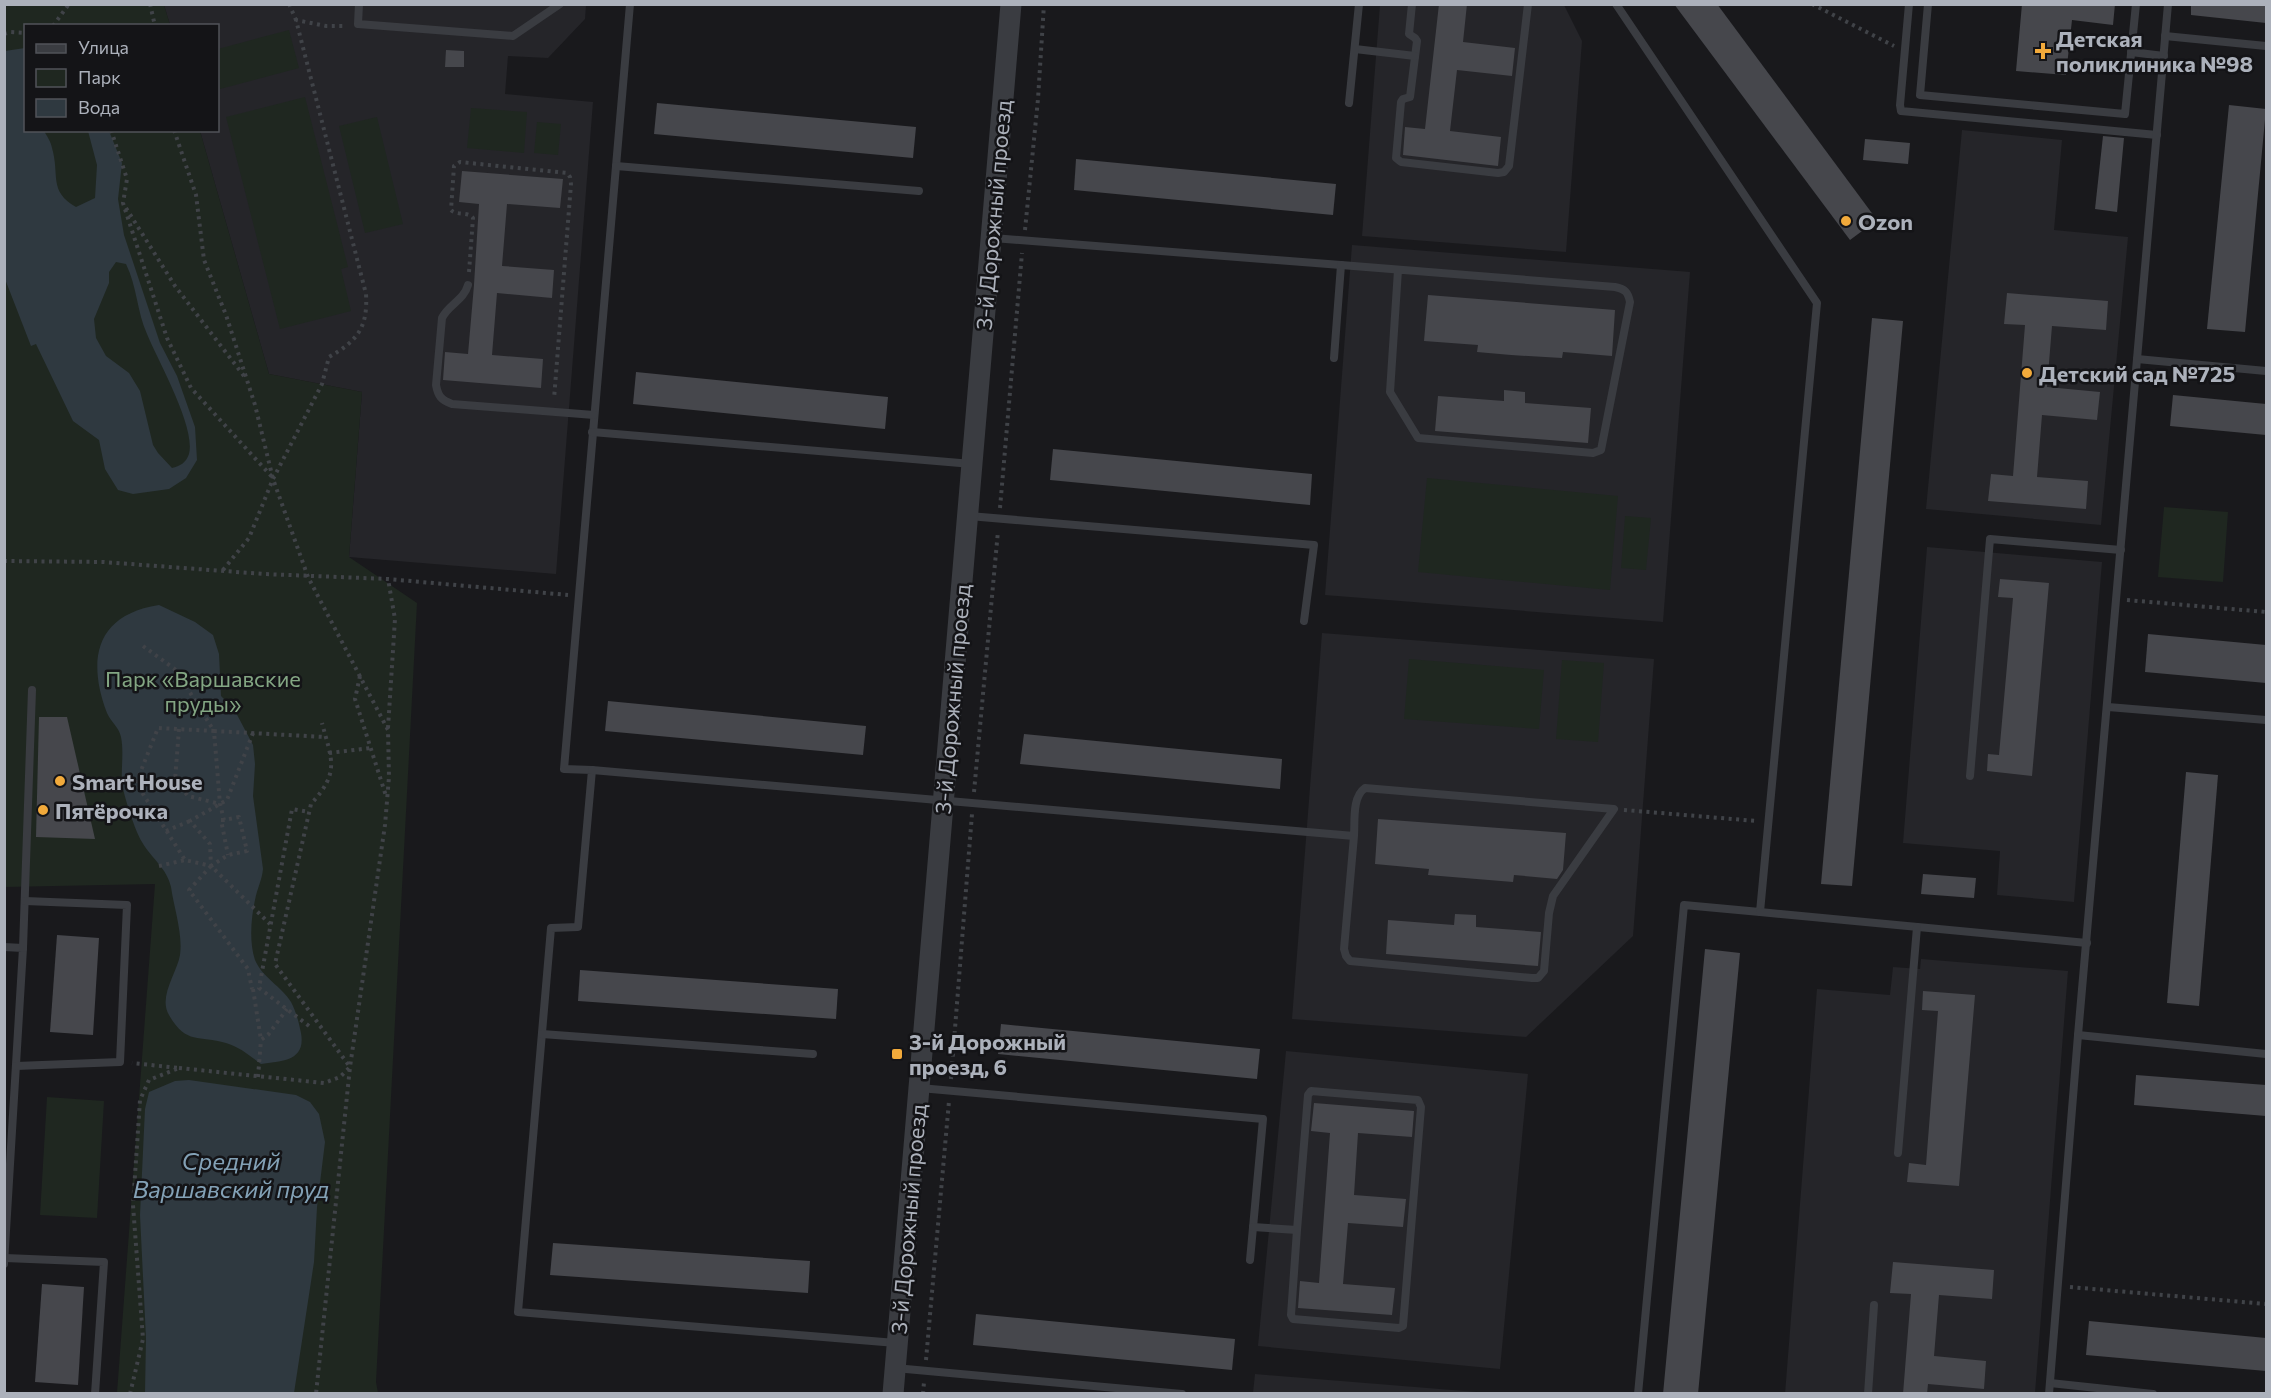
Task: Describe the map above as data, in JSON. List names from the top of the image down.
{
  "streets": {
    "street": ["3-й Дорожный проезд"]
  },
  "water": ["Средний Варшавский пруд"],
  "parks": ["Парк «Варшавские пруды»"],
  "places": {
    "health": ["Детская поликлиника №98"],
    "other": [
      "Ozon",
      "Детский сад №725",
      "Smart House",
      "Пятёрочка"
    ],
    "transit": ["3-й Дорожный проезд, 6"]
  },
  "legend": ["Улица", "Парк", "Вода"]
}
